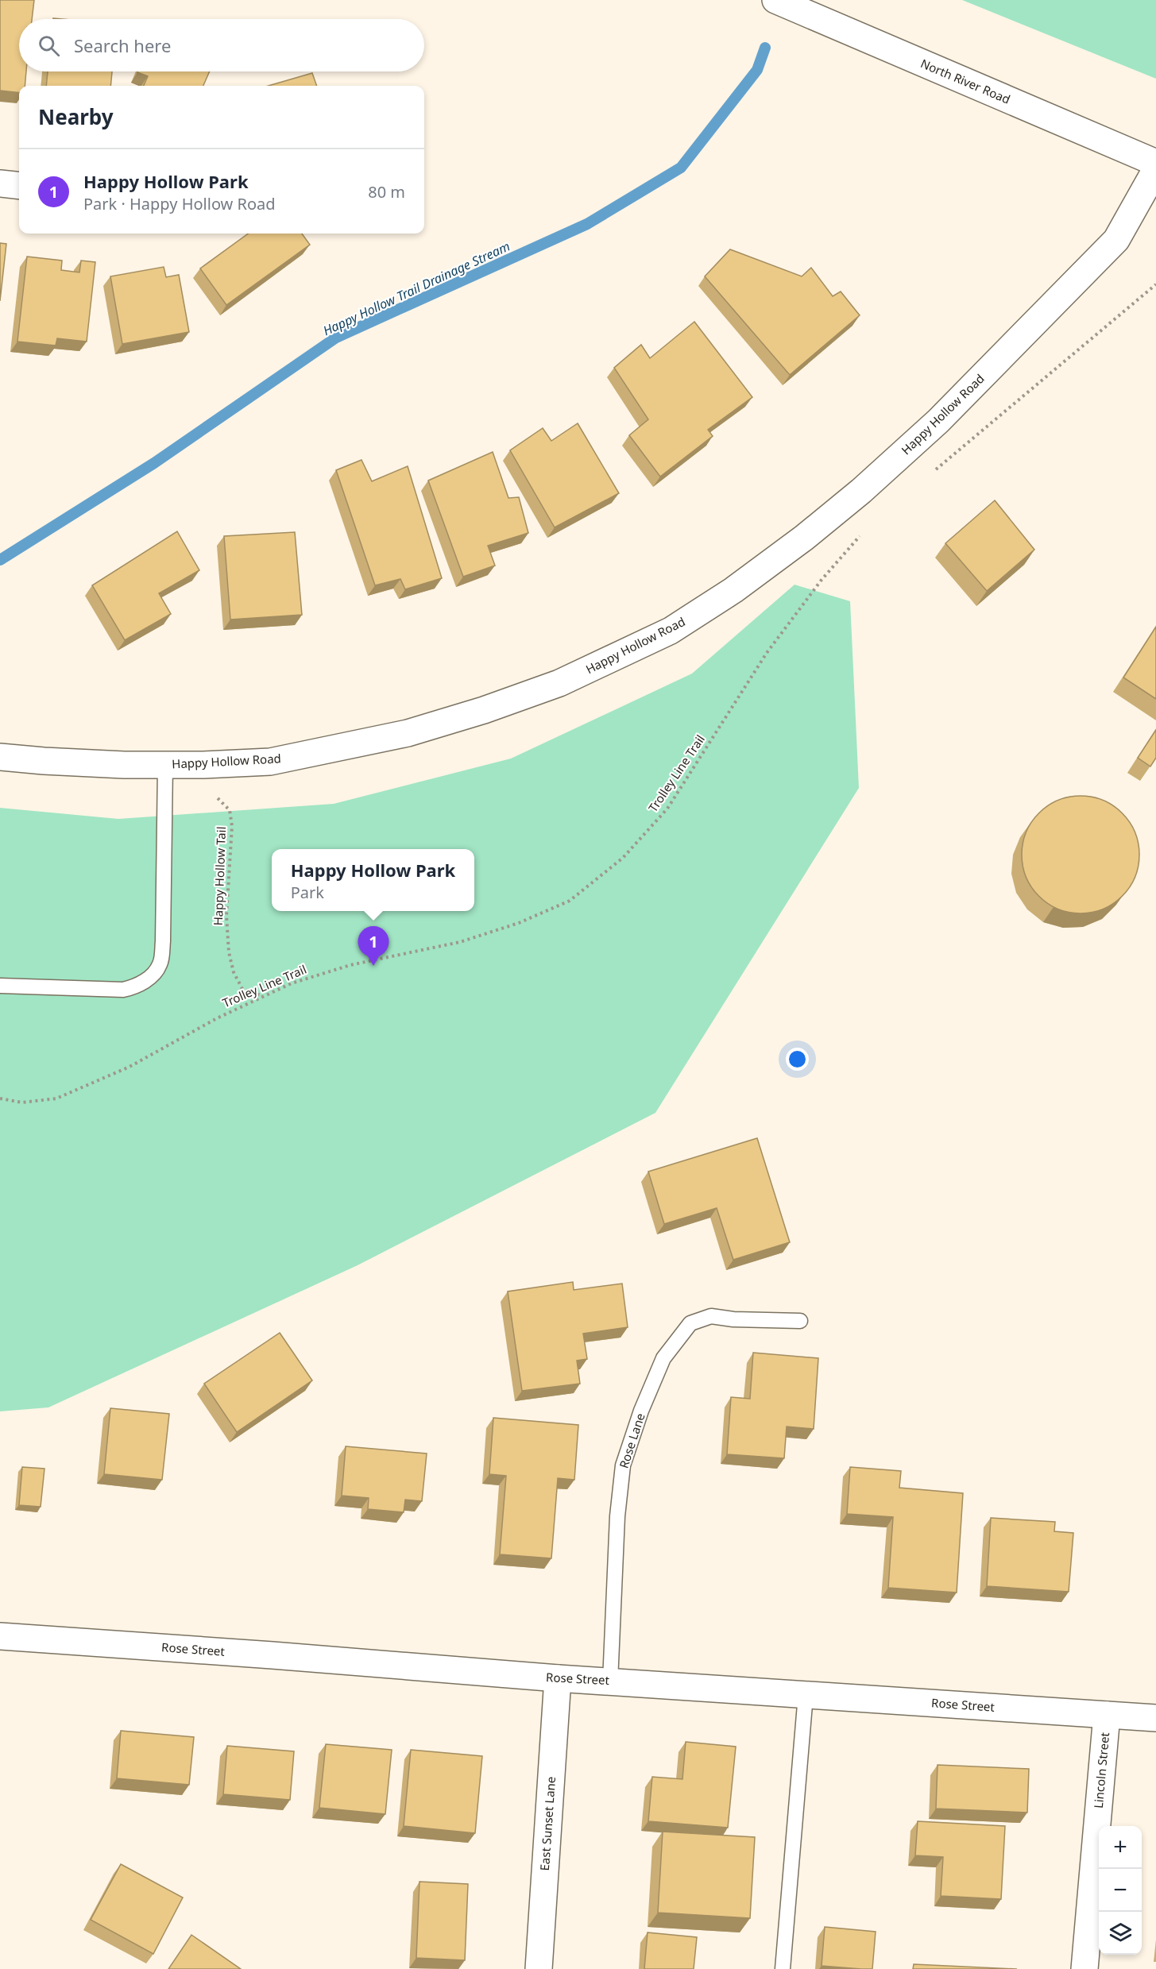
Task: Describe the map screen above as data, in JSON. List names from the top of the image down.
{
  "streets": {
    "main road": [
      "North River Road",
      "Happy Hollow Road",
      "Rose Street",
      "Lincoln Street",
      "East Sunset Lane"
    ],
    "lane": ["Rose Lane"],
    "path": ["Trolley Line Trail", "Happy Hollow Tail"]
  },
  "crossings": [
    ["Trolley Line Trail", "Happy Hollow Tail"],
    ["Rose Lane", "Rose Street"],
    ["Rose Street", "Lincoln Street"],
    ["Rose Street", "East Sunset Lane"]
  ],
  "water": ["Happy Hollow Trail Drainage Stream"],
  "page": {
    "search": "Search here",
    "heading": "Nearby",
    "list": [
      {
        "mark": "1",
        "name": "Happy Hollow Park",
        "note": "Park · Happy Hollow Road",
        "value": "80 m"
      }
    ],
    "popup": ["Happy Hollow Park", "Park"],
    "pins": "1",
    "map_buttons": ["+", "−"]
  }
}
